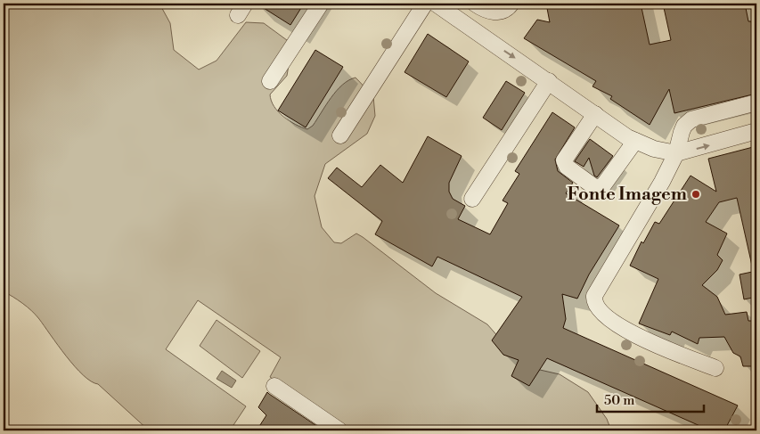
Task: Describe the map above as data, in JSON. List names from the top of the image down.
{
  "places": ["Fonte Imagem"],
  "scale_bar": "50 m"
}
